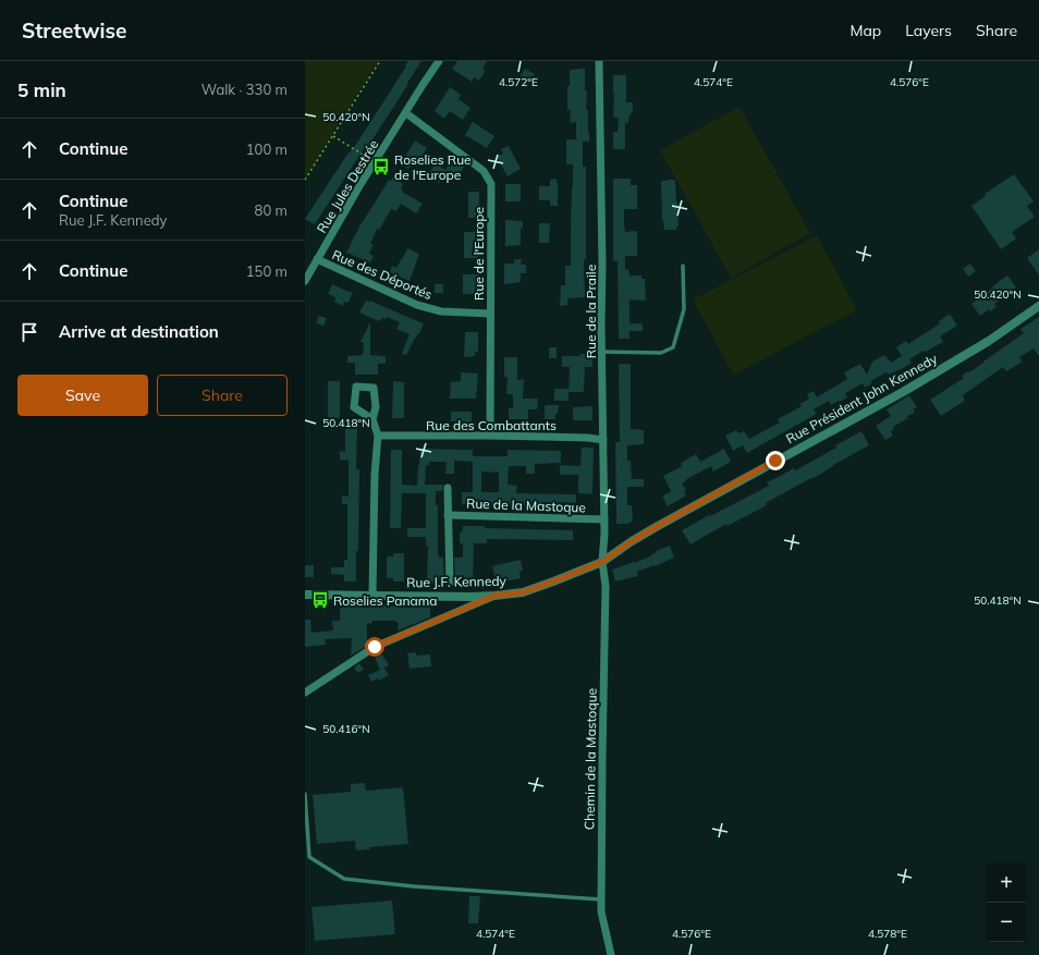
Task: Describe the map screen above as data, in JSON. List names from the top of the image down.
{
  "streets": {
    "street": [
      "Rue Jules Destrée",
      "Rue de l'Europe",
      "Rue des Déportés",
      "Rue de la Praile",
      "Rue Président John Kennedy",
      "Rue des Combattants",
      "Rue de la Mastoque",
      "Rue J.F. Kennedy",
      "Chemin de la Mastoque"
    ]
  },
  "crossings": [
    ["Rue Jules Destrée", "Rue de l'Europe"],
    ["Rue Jules Destrée", "Rue des Déportés"],
    ["Rue de l'Europe", "Rue des Déportés"],
    ["Rue de l'Europe", "Rue des Combattants"],
    ["Rue de la Praile", "Rue Président John Kennedy"],
    ["Rue de la Praile", "Rue des Combattants"],
    ["Rue de la Praile", "Rue de la Mastoque"],
    ["Rue de la Praile", "Rue J.F. Kennedy"],
    ["Rue de la Praile", "Chemin de la Mastoque"],
    ["Rue Président John Kennedy", "Rue J.F. Kennedy"],
    ["Rue Président John Kennedy", "Chemin de la Mastoque"],
    ["Rue J.F. Kennedy", "Chemin de la Mastoque"]
  ],
  "places": {
    "bus stop": ["Roselies Rue de l'Europe", "Roselies Panama"]
  },
  "page": {
    "header": "Streetwise",
    "nav": ["Map", "Layers", "Share"],
    "heading": ["5 min", "Walk · 330 m"],
    "list": [
      ["Continue", "100 m"],
      ["Continue", "Rue J.F. Kennedy", "80 m"],
      ["Continue", "150 m"],
      "Arrive at destination"
    ],
    "buttons": ["Save", "Share"],
    "map_buttons": ["+", "−"]
  },
  "coordinates": [
    "4.572°E",
    "4.574°E",
    "4.576°E",
    "50.420°N",
    "50.418°N",
    "50.416°N",
    "4.578°E"
  ]
}
